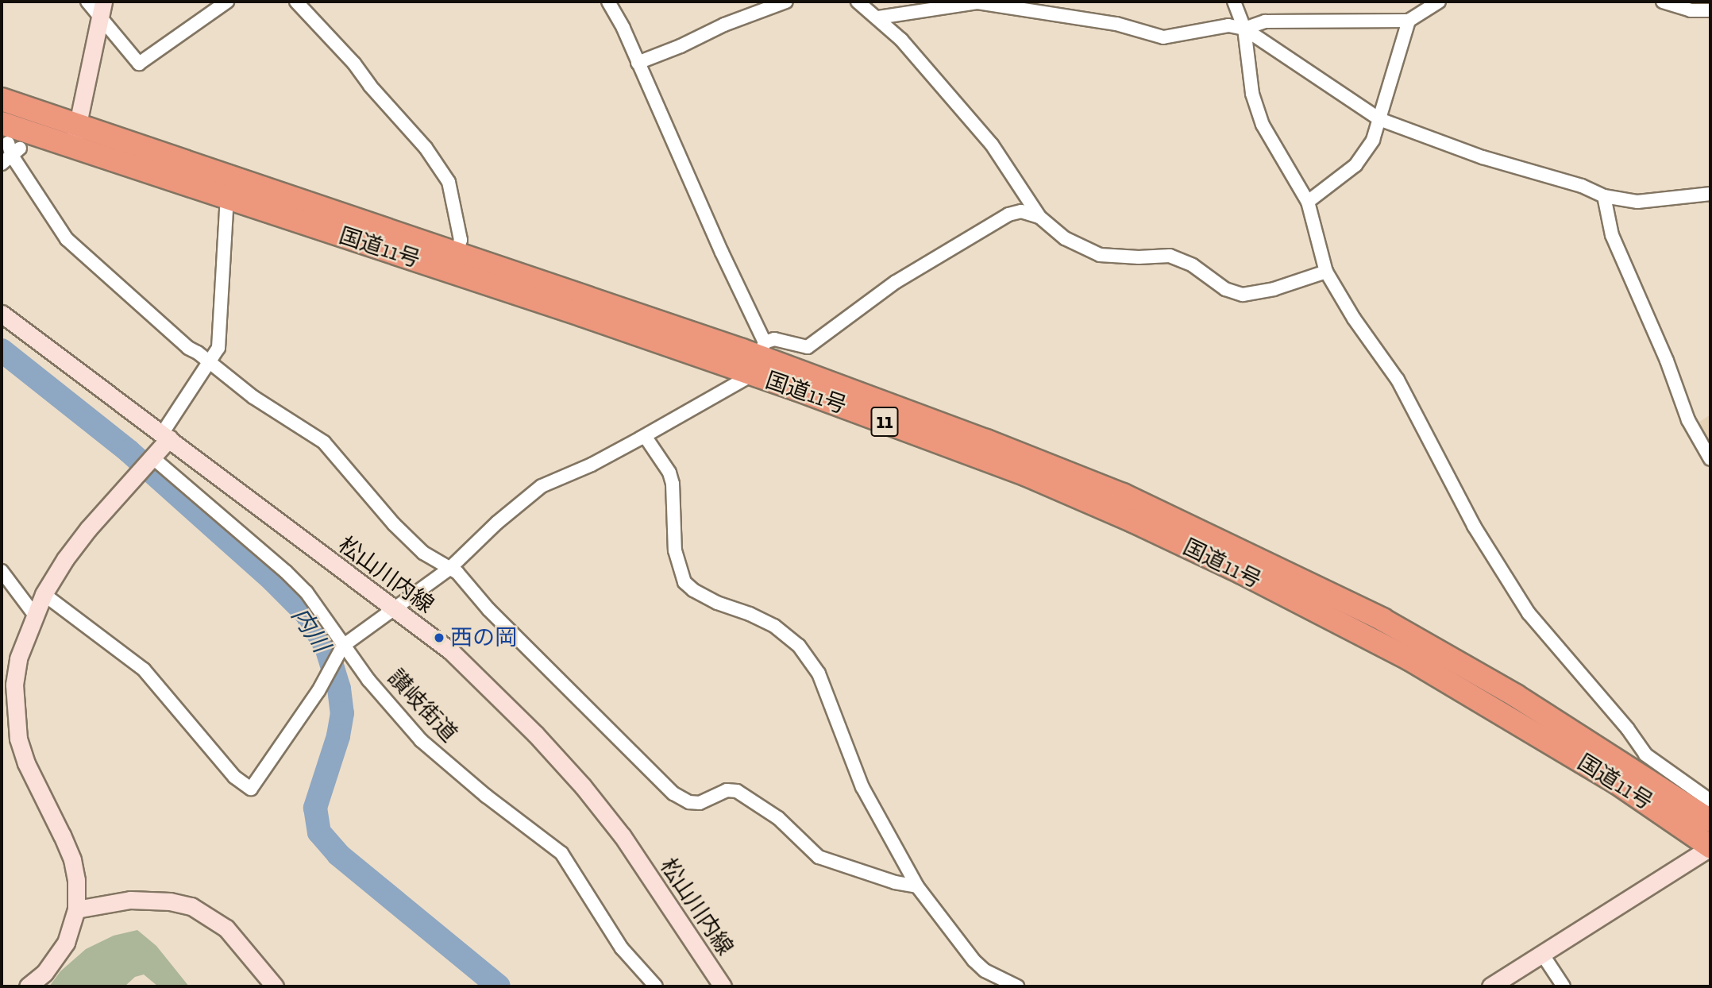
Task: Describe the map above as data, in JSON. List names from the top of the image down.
{
  "streets": {
    "highway": ["国道11号", "11"],
    "street": ["松山川内線", "讃岐街道"]
  },
  "water": ["内川"],
  "places": ["西の岡"]
}
